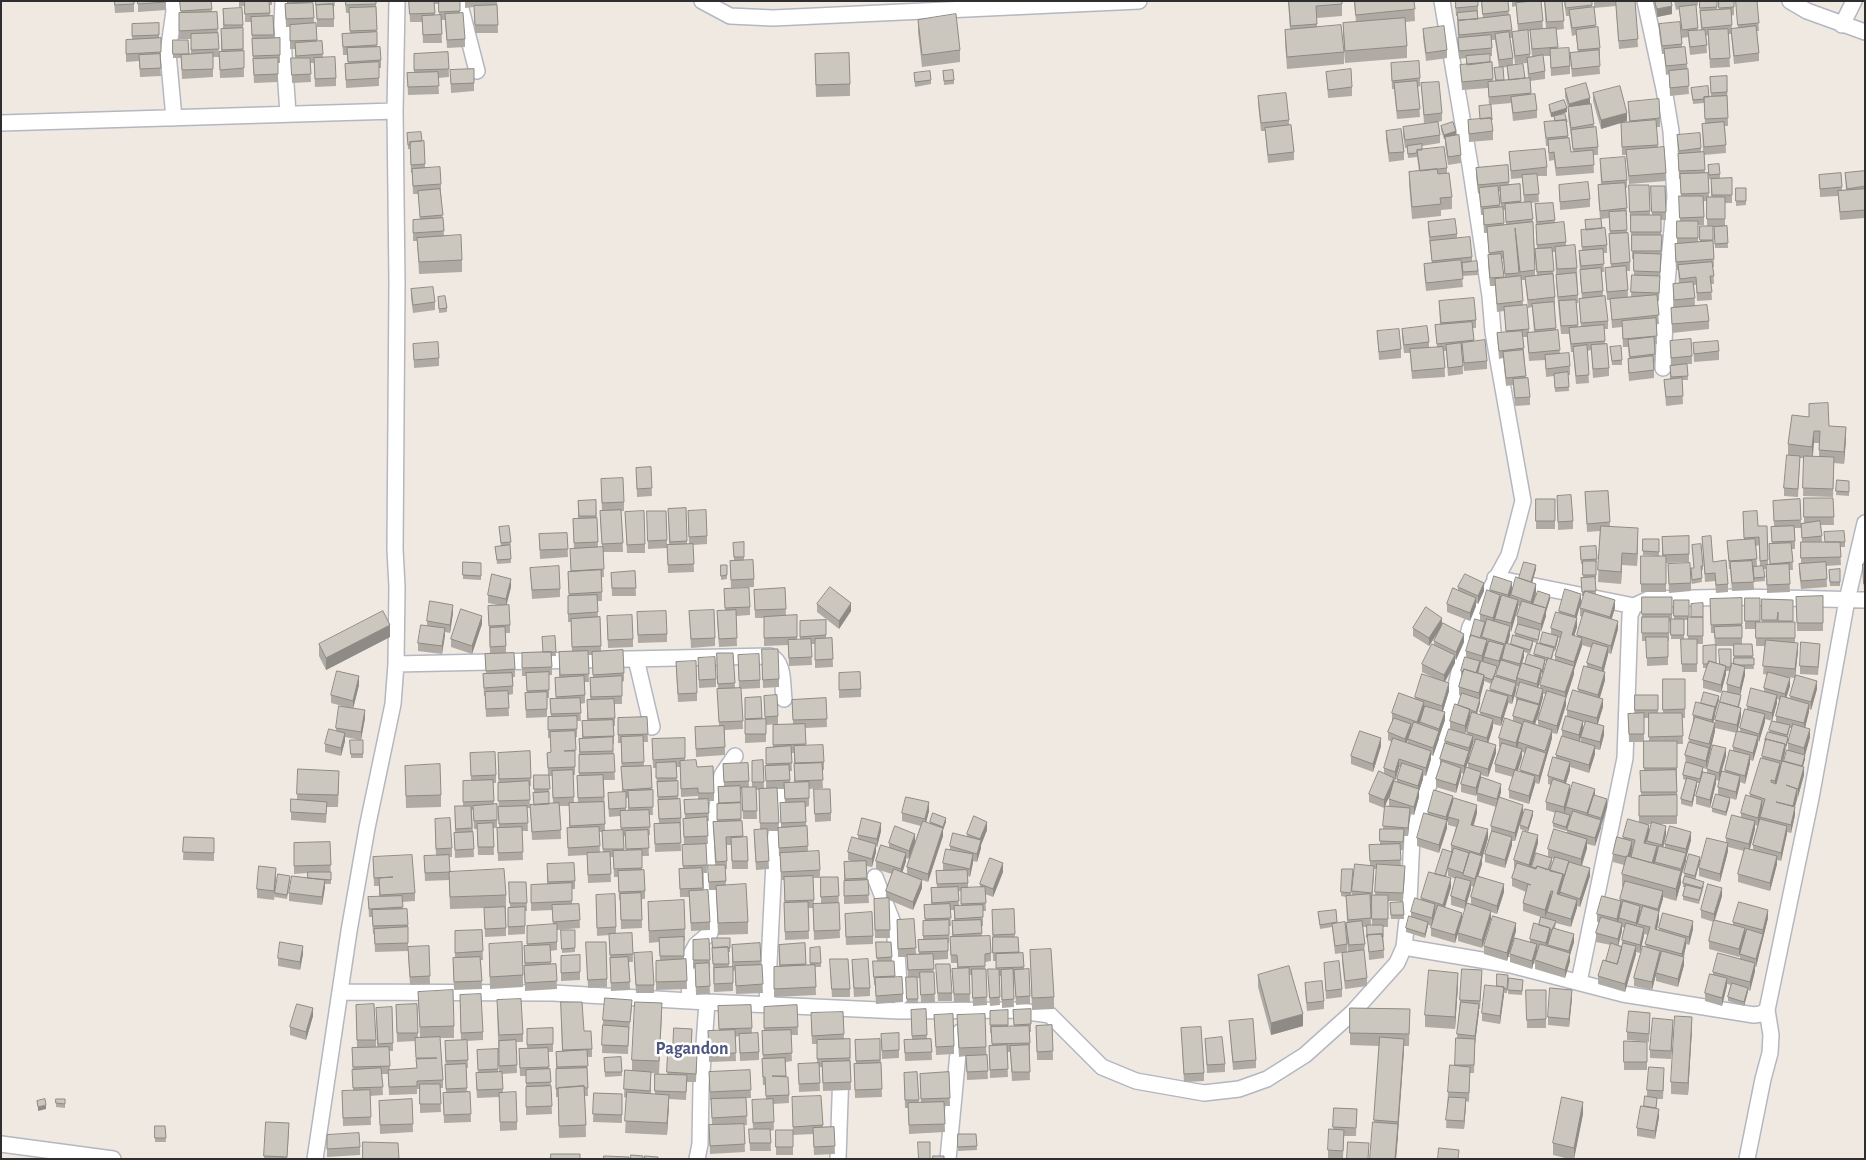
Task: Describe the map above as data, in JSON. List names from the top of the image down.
{
  "districts": ["Pagandon"]
}
